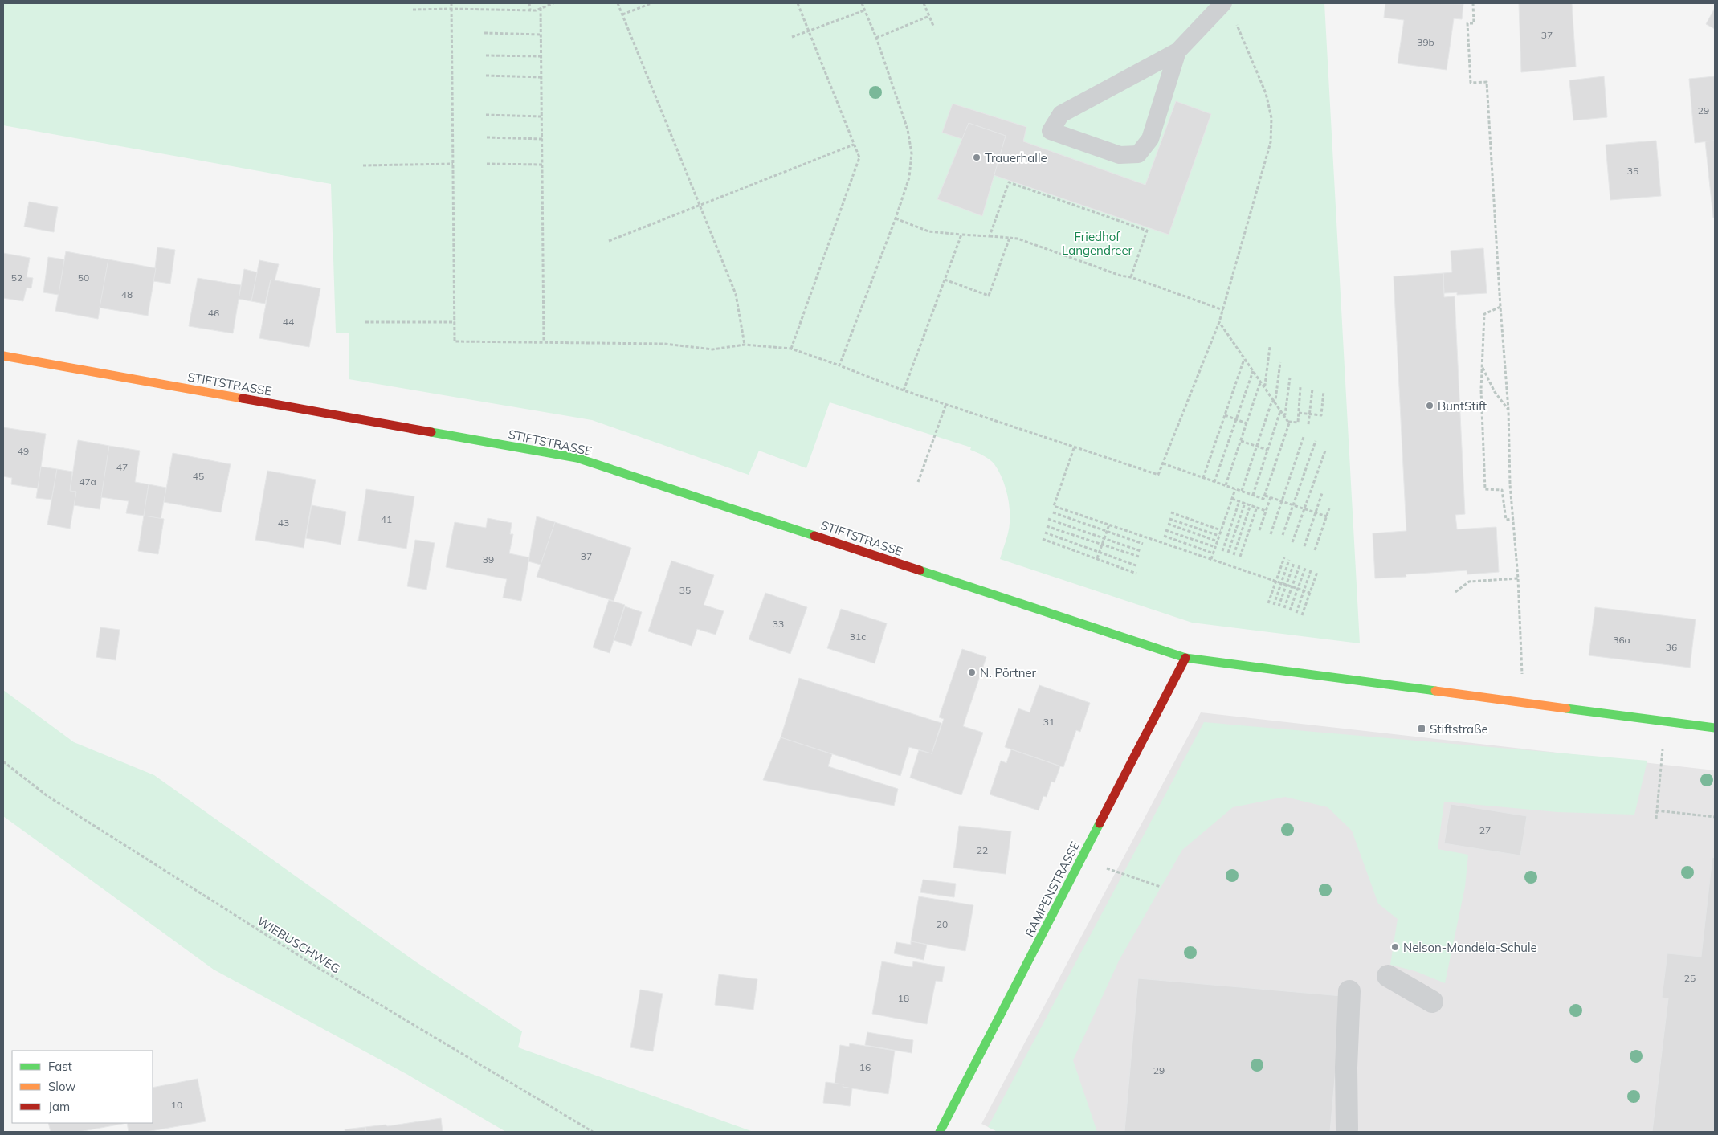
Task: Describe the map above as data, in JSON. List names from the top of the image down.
{
  "streets": {
    "street": ["STIFTSTRASSE", "RAMPENSTRASSE"],
    "path": ["WIEBUSCHWEG"]
  },
  "crossings": [
    ["STIFTSTRASSE", "RAMPENSTRASSE"]
  ],
  "parks": ["Friedhof Langendreer"],
  "places": {
    "other": [
      "Trauerhalle",
      "BuntStift",
      "N. Pörtner",
      "Nelson-Mandela-Schule"
    ],
    "transit": ["Stiftstraße"]
  },
  "house_numbers": [
    "37",
    "39b",
    "29",
    "35",
    "52",
    "50",
    "48",
    "46",
    "44",
    "49",
    "47",
    "45",
    "47a",
    "41",
    "43",
    "37",
    "39",
    "35",
    "33",
    "31c",
    "36a",
    "36",
    "31",
    "27",
    "22",
    "20",
    "25",
    "18",
    "16",
    "29",
    "10"
  ],
  "legend": ["Fast", "Slow", "Jam"]
}
